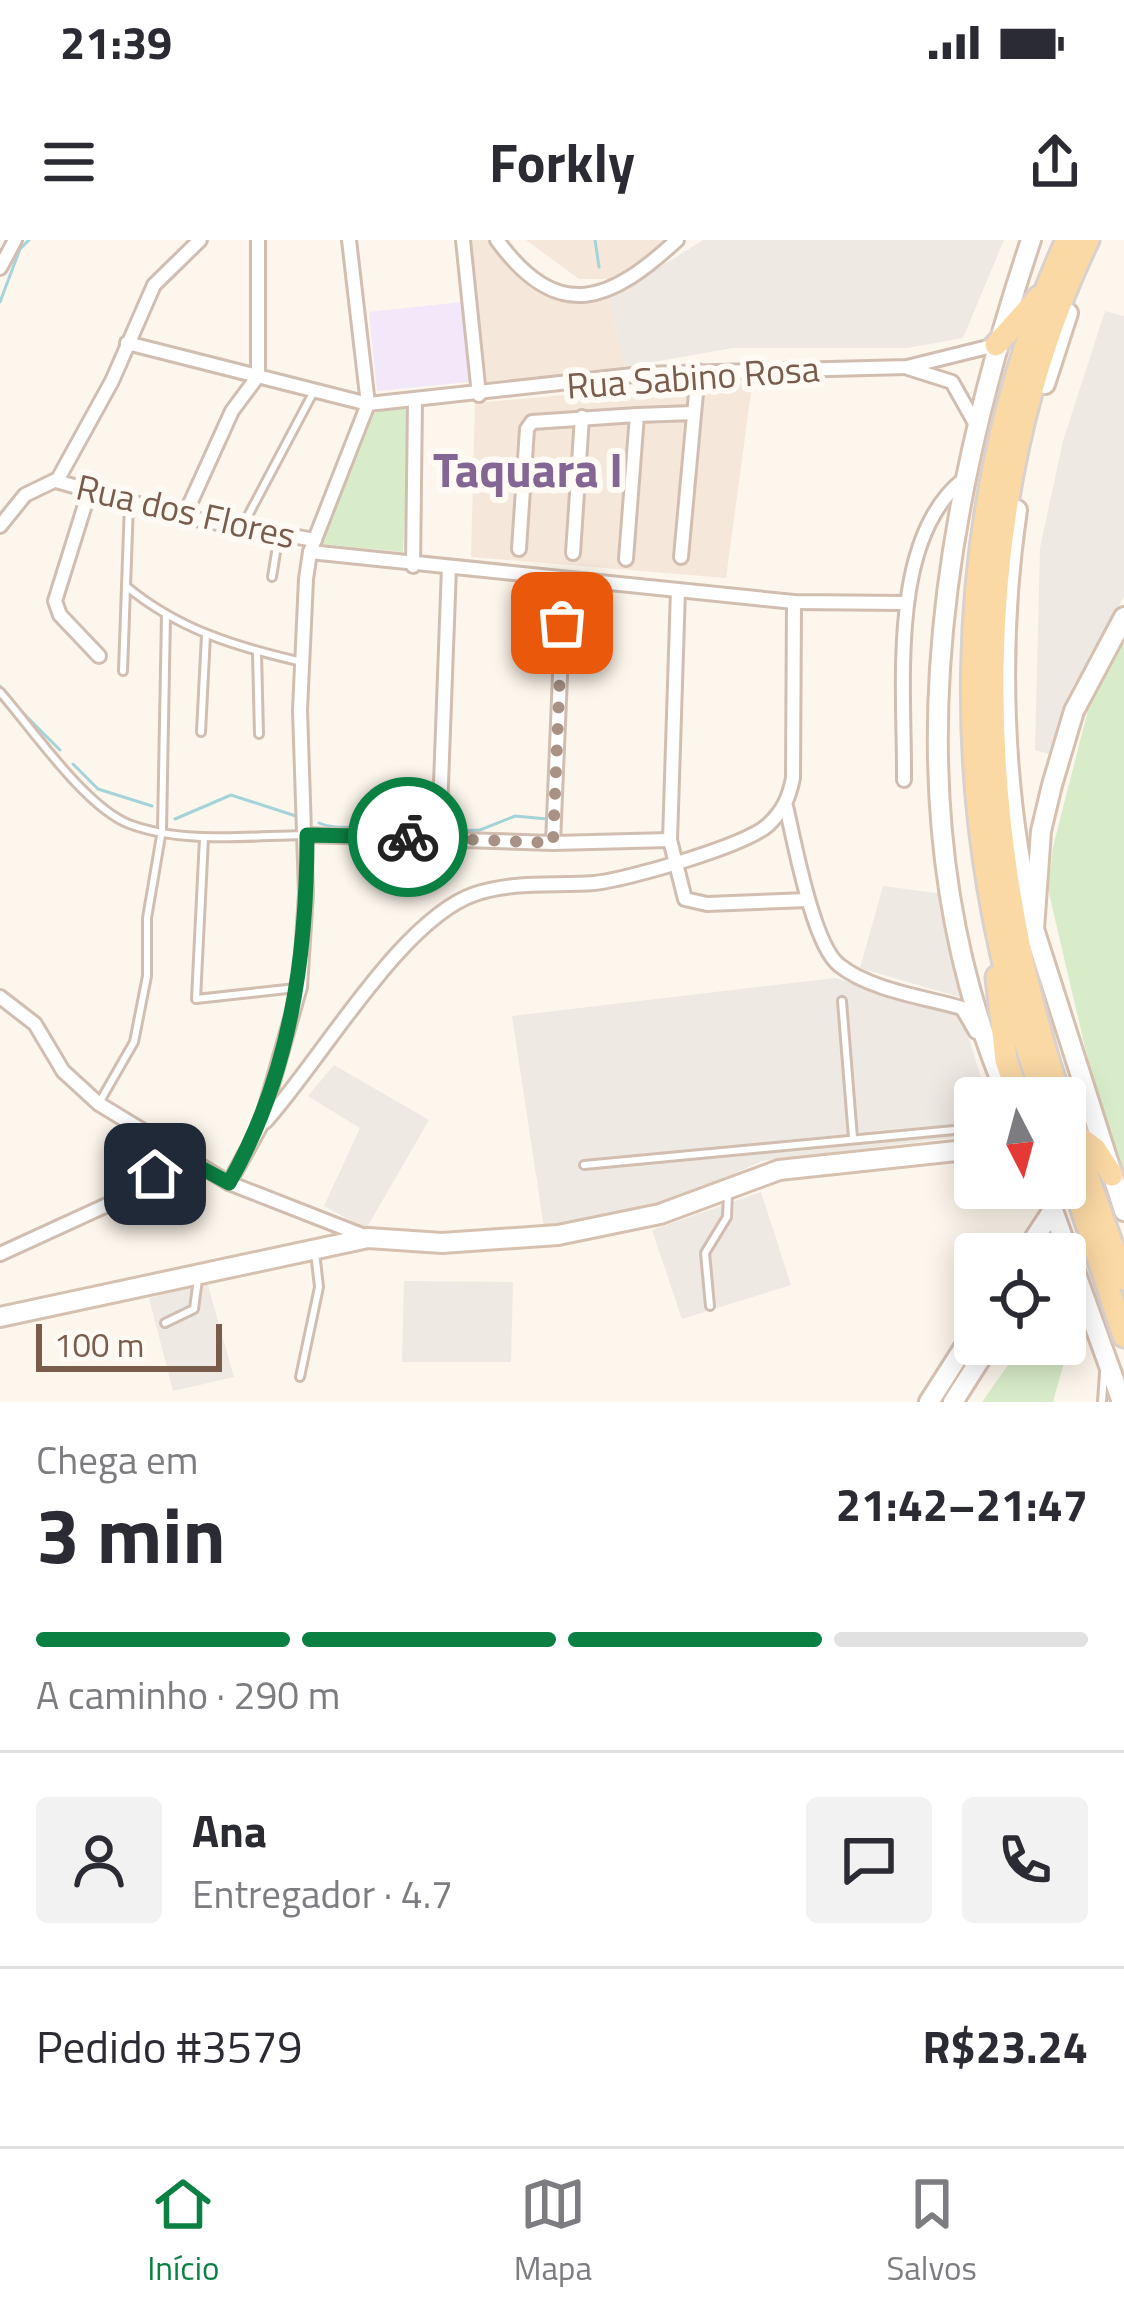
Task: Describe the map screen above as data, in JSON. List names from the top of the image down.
{
  "streets": {
    "street": ["Rua Sabino Rosa", "Rua dos Flores"]
  },
  "districts": ["Taquara I"],
  "scale_bar": "100 m",
  "north": "bottom",
  "page": {
    "status": "21:39",
    "header": "Forkly",
    "scale": "100 m",
    "heading": ["3 min", "Chega em", "21:42–21:47"],
    "panel": [
      "Ana",
      "Entregador · 4.7",
      "Pedido #3579",
      "R$23.24"
    ],
    "bar": "A caminho · 290 m",
    "tabs": ["Início", "Mapa", "Salvos"]
  }
}
